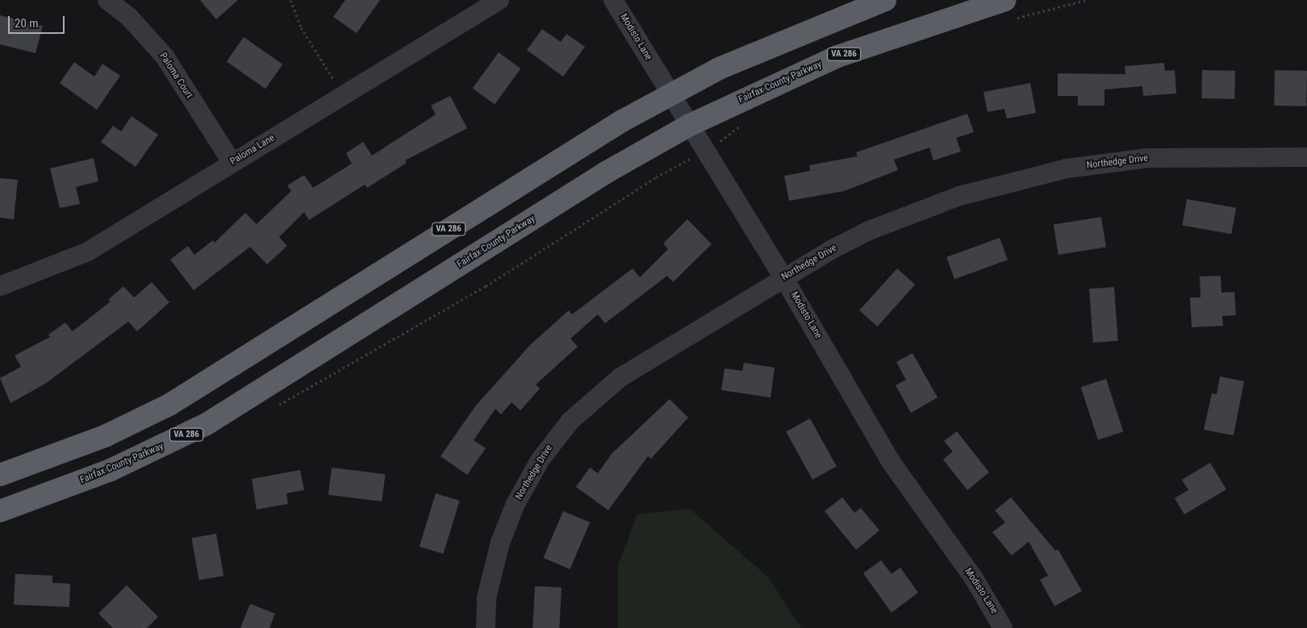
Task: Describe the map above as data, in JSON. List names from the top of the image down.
{
  "streets": {
    "highway": ["VA 286", "Fairfax County Parkway"],
    "street": [
      "Modisto Lane",
      "Paloma Court",
      "Paloma Lane",
      "Northedge Drive"
    ]
  },
  "crossings": [
    ["Modisto Lane", "VA 286"],
    ["Modisto Lane", "Fairfax County Parkway"],
    ["Modisto Lane", "Northedge Drive"],
    ["Paloma Court", "Paloma Lane"]
  ],
  "scale_bar": "20 m"
}
